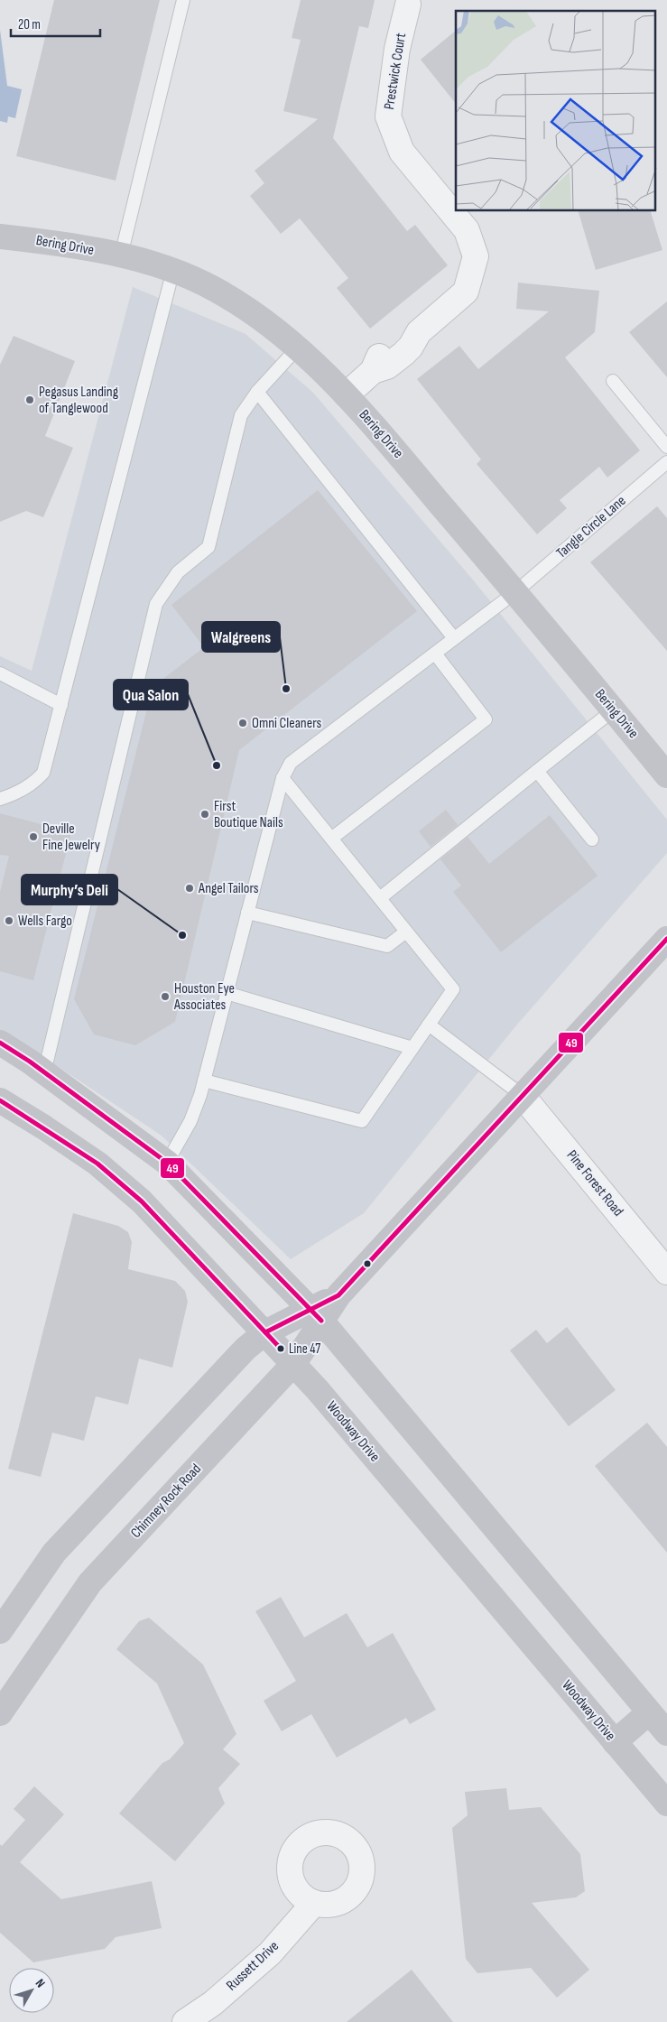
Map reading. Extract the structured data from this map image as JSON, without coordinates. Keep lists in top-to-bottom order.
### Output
{
  "streets": {
    "main road": ["Bering Drive", "Woodway Drive", "Chimney Rock Road"],
    "street": ["Prestwick Court", "Pine Forest Road", "Russett Drive"],
    "lane": ["Tangle Circle Lane"]
  },
  "crossings": [
    ["Prestwick Court", "Bering Drive"],
    ["Bering Drive", "Tangle Circle Lane"],
    ["Pine Forest Road", "Chimney Rock Road"],
    ["Woodway Drive", "Chimney Rock Road"]
  ],
  "places": [
    "Pegasus Landing of Tanglewood",
    "Walgreens",
    "Omni Cleaners",
    "Qua Salon",
    "First Boutique Nails",
    "Deville Fine Jewelry",
    "Angel Tailors",
    "Wells Fargo",
    "Murphy’s Deli",
    "Houston Eye Associates",
    "Line 47"
  ],
  "lines": ["transit line 49"],
  "scale_bar": "20 m",
  "north": "top right"
}
